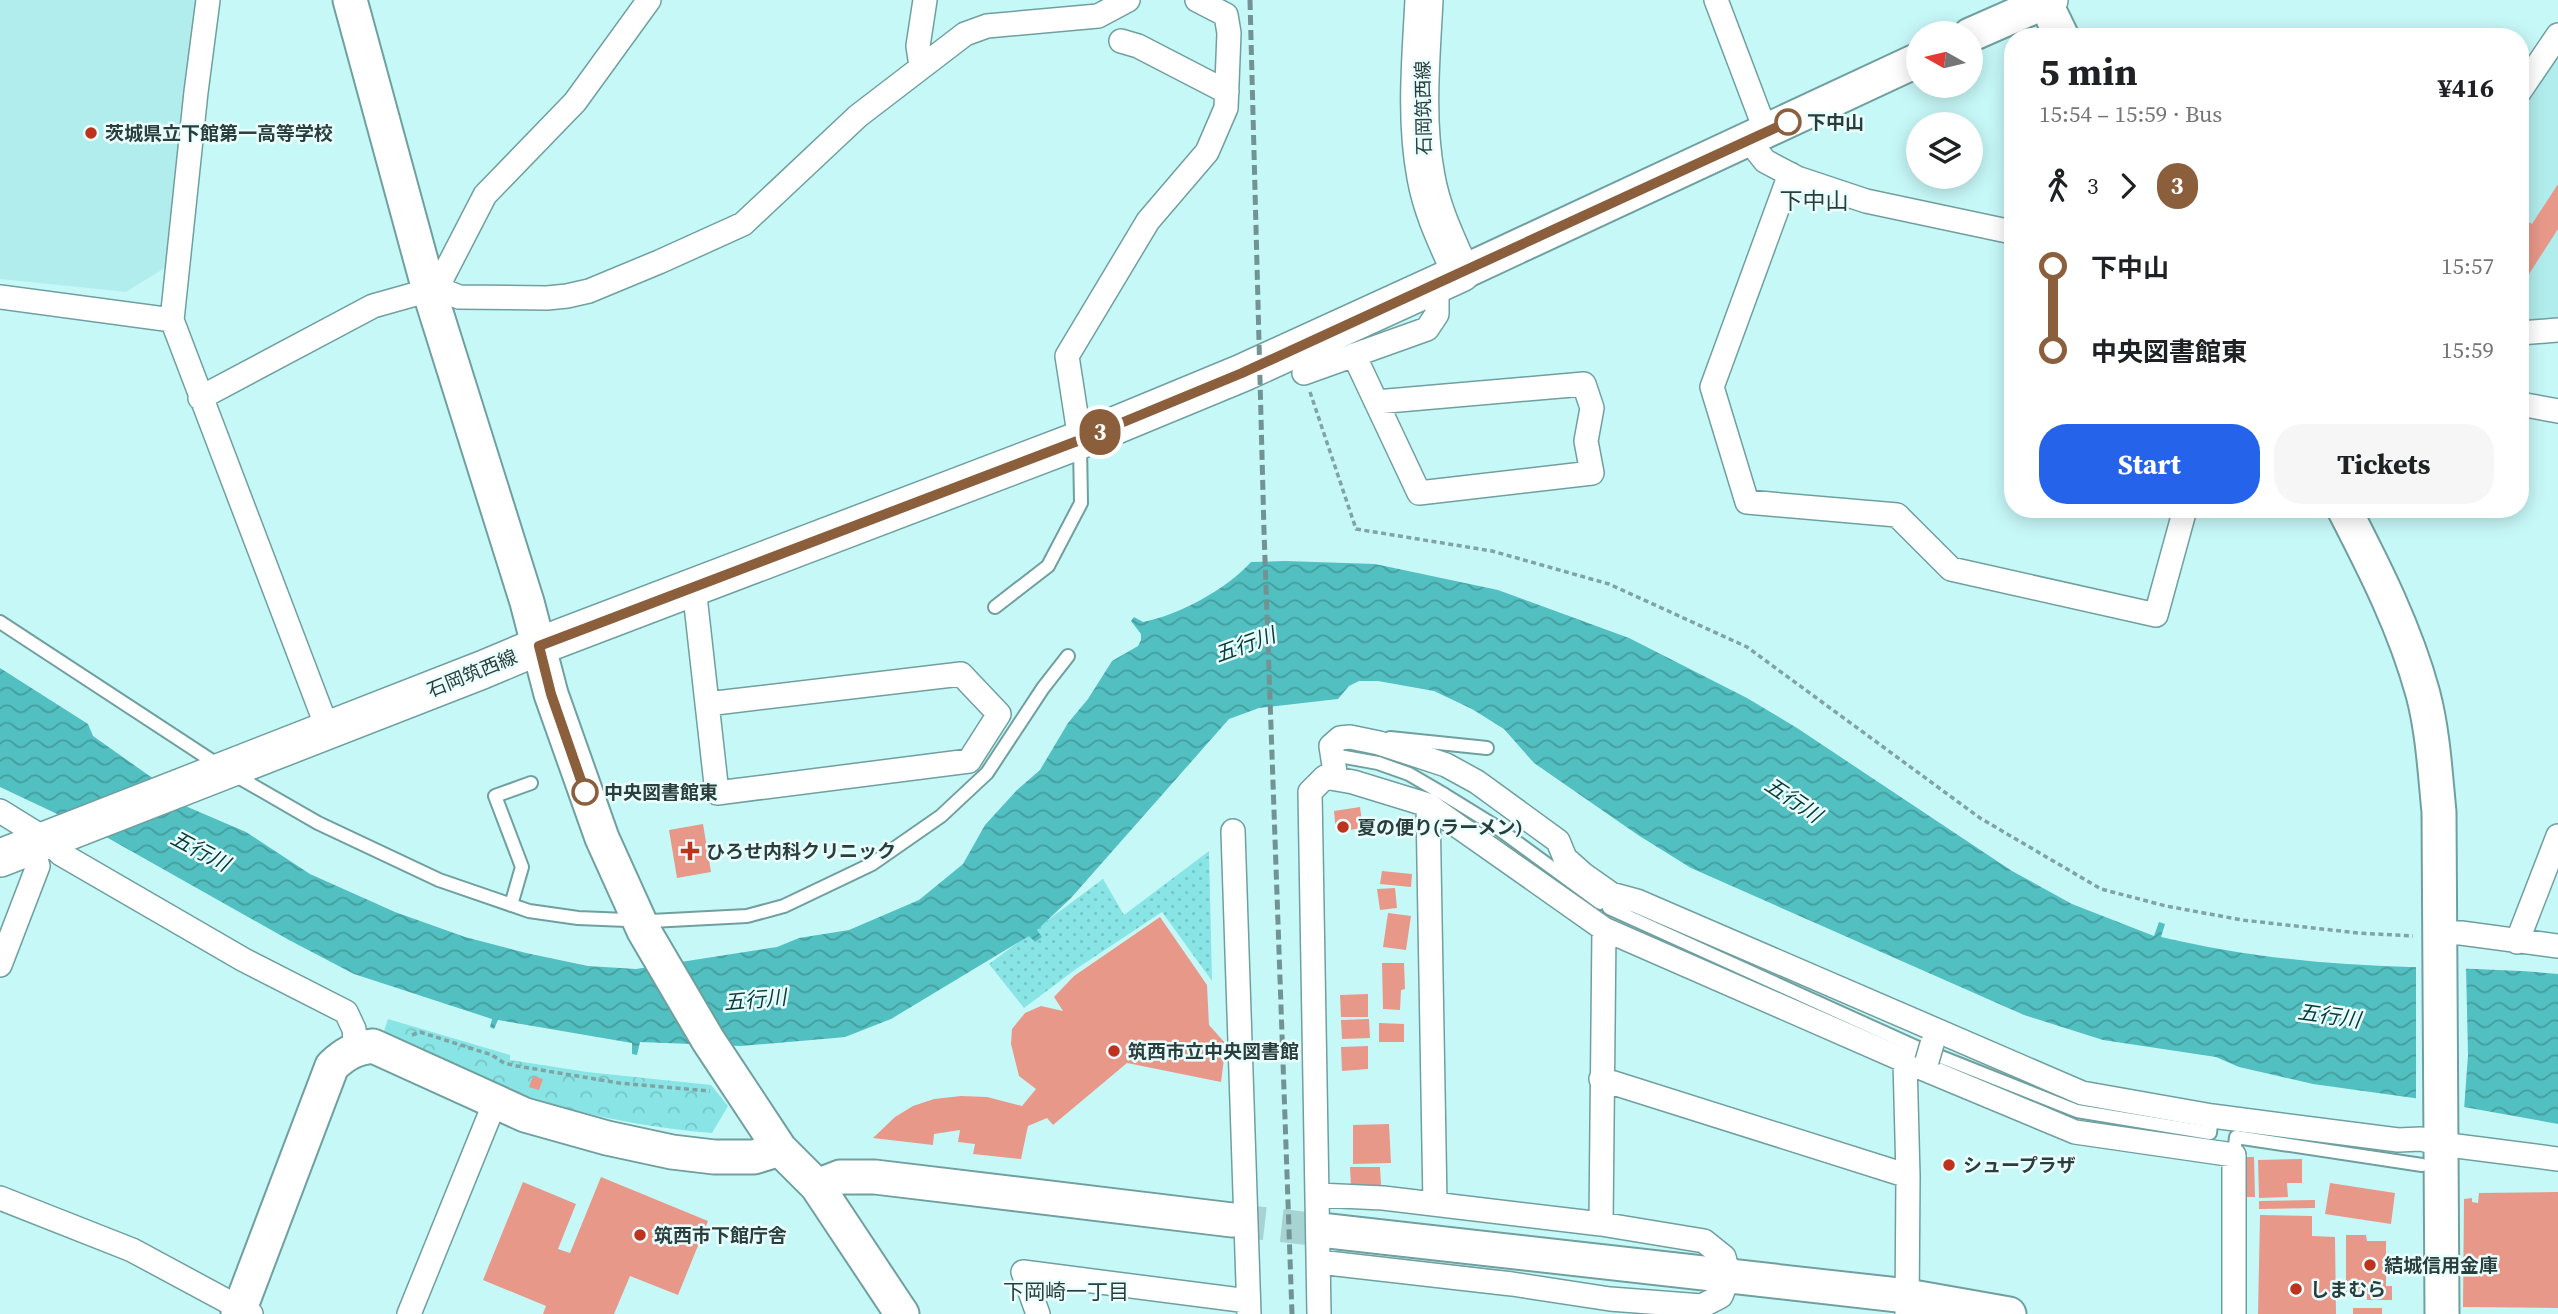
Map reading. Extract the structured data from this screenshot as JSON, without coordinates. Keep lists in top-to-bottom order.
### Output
{
  "streets": {
    "main road": ["石岡筑西線"]
  },
  "districts": ["下中山", "下岡崎一丁目"],
  "water": ["五行川"],
  "places": {
    "other": [
      "下中山",
      "茨城県立下館第一高等学校",
      "中央図書館東",
      "夏の便り(ラーメン)",
      "筑西市立中央図書館",
      "シュープラザ",
      "筑西市下館庁舎",
      "結城信用金庫",
      "しまむら"
    ],
    "health": ["ひろせ内科クリニック"]
  },
  "lines": ["bus line 3"],
  "north": "left",
  "page": {
    "on_map": "3",
    "heading": ["5 min", "15:54 – 15:59 · Bus", "¥416"],
    "legs": ["3", "3"],
    "list": [
      {
        "name": "下中山",
        "value": "15:57"
      },
      {
        "name": "中央図書館東",
        "value": "15:59"
      }
    ],
    "buttons": ["Start", "Tickets"]
  }
}
